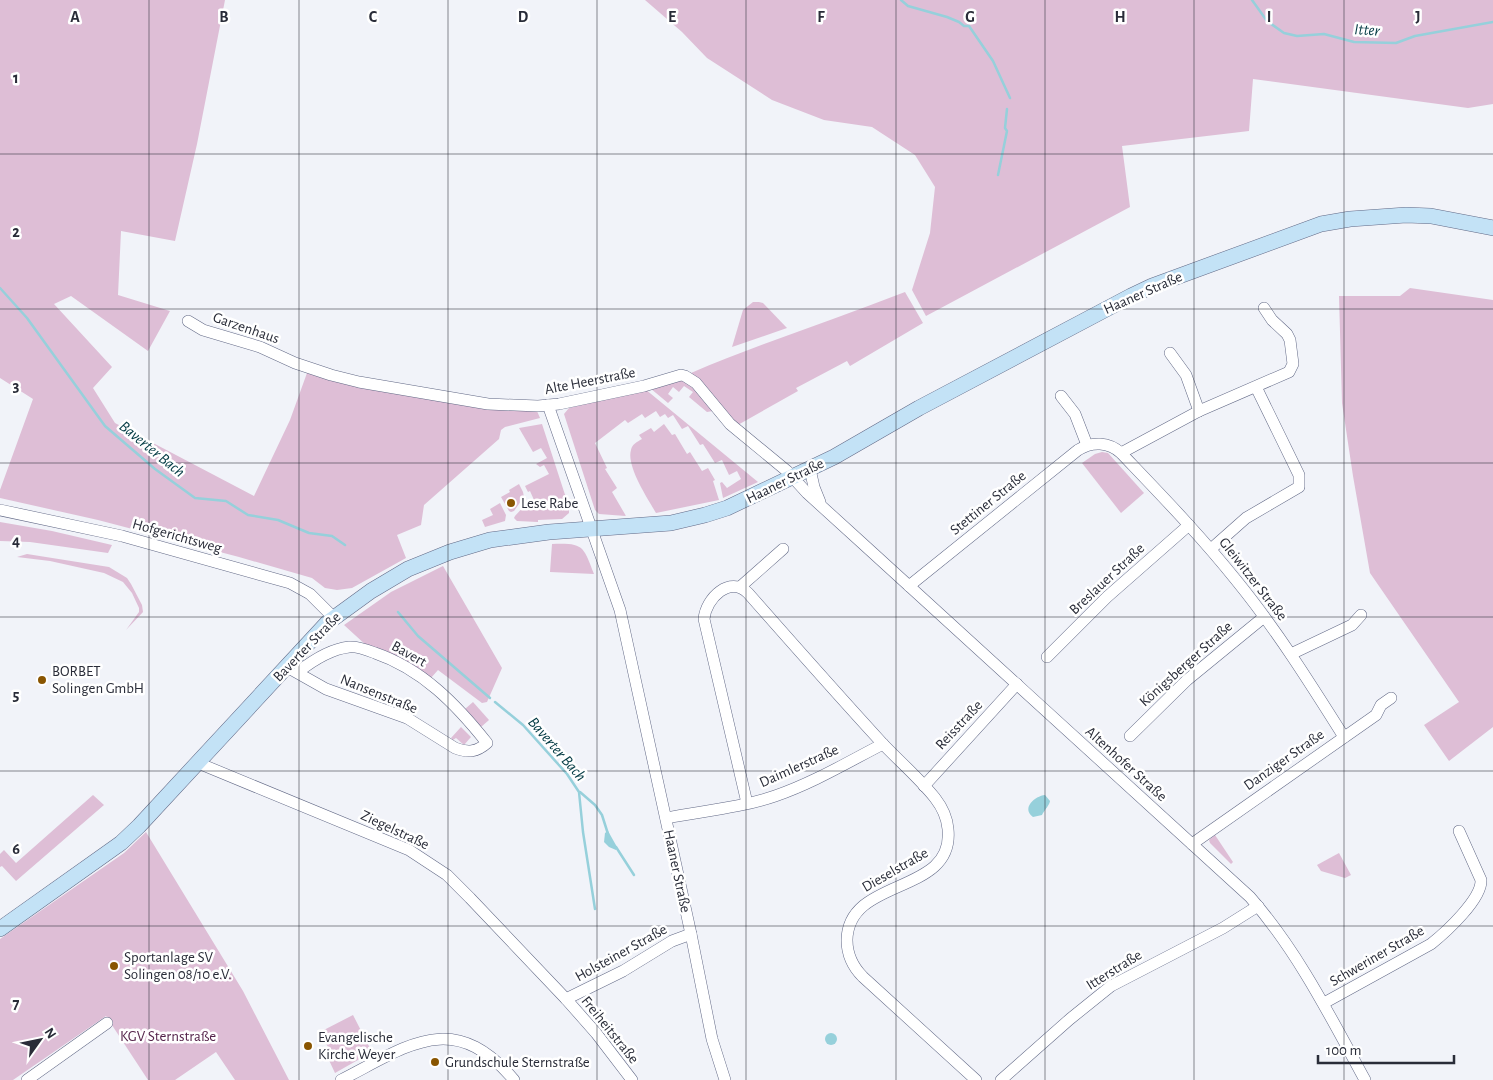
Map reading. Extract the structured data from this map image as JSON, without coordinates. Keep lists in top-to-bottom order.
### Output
{
  "streets": {
    "main road": ["Haaner Straße", "Baverter Straße"],
    "street": [
      "Garzenhaus",
      "Alte Heerstraße",
      "Stettiner Straße",
      "Hofgerichtsweg",
      "Breslauer Straße",
      "Gleiwitzer Straße",
      "Bavert",
      "Königsberger Straße",
      "Nansenstraße",
      "Reisstraße",
      "Danziger Straße",
      "Altenhofer Straße",
      "Daimlerstraße",
      "Ziegelstraße",
      "Dieselstraße",
      "Holsteiner Straße",
      "Schweriner Straße",
      "Itterstraße",
      "Freiheitstraße"
    ]
  },
  "crossings": [
    ["Haaner Straße", "Alte Heerstraße"],
    ["Haaner Straße", "Baverter Straße"],
    ["Haaner Straße", "Altenhofer Straße"],
    ["Haaner Straße", "Daimlerstraße"],
    ["Haaner Straße", "Holsteiner Straße"],
    ["Garzenhaus", "Alte Heerstraße"],
    ["Alte Heerstraße", "Altenhofer Straße"],
    ["Stettiner Straße", "Altenhofer Straße"],
    ["Hofgerichtsweg", "Baverter Straße"],
    ["Breslauer Straße", "Gleiwitzer Straße"],
    ["Gleiwitzer Straße", "Königsberger Straße"],
    ["Gleiwitzer Straße", "Danziger Straße"],
    ["Baverter Straße", "Bavert"],
    ["Baverter Straße", "Nansenstraße"],
    ["Baverter Straße", "Ziegelstraße"],
    ["Bavert", "Nansenstraße"],
    ["Reisstraße", "Altenhofer Straße"],
    ["Reisstraße", "Dieselstraße"],
    ["Danziger Straße", "Altenhofer Straße"],
    ["Altenhofer Straße", "Schweriner Straße"],
    ["Altenhofer Straße", "Itterstraße"],
    ["Daimlerstraße", "Dieselstraße"],
    ["Ziegelstraße", "Holsteiner Straße"],
    ["Ziegelstraße", "Freiheitstraße"],
    ["Holsteiner Straße", "Freiheitstraße"]
  ],
  "water": ["Itter", "Baverter Bach"],
  "parks": ["KGV Sternstraße"],
  "places": [
    "Lese Rabe",
    "BORBET Solingen GmbH",
    "Sportanlage SV Solingen 08/10 e.V.",
    "Evangelische Kirche Weyer",
    "Grundschule Sternstraße"
  ],
  "scale_bar": "100 m",
  "north": "top right",
  "grid": {
    "columns": [
      "A",
      "B",
      "C",
      "D",
      "E",
      "F",
      "G",
      "H",
      "I",
      "J"
    ],
    "rows": [
      "1",
      "2",
      "3",
      "4",
      "5",
      "6",
      "7"
    ]
  }
}
